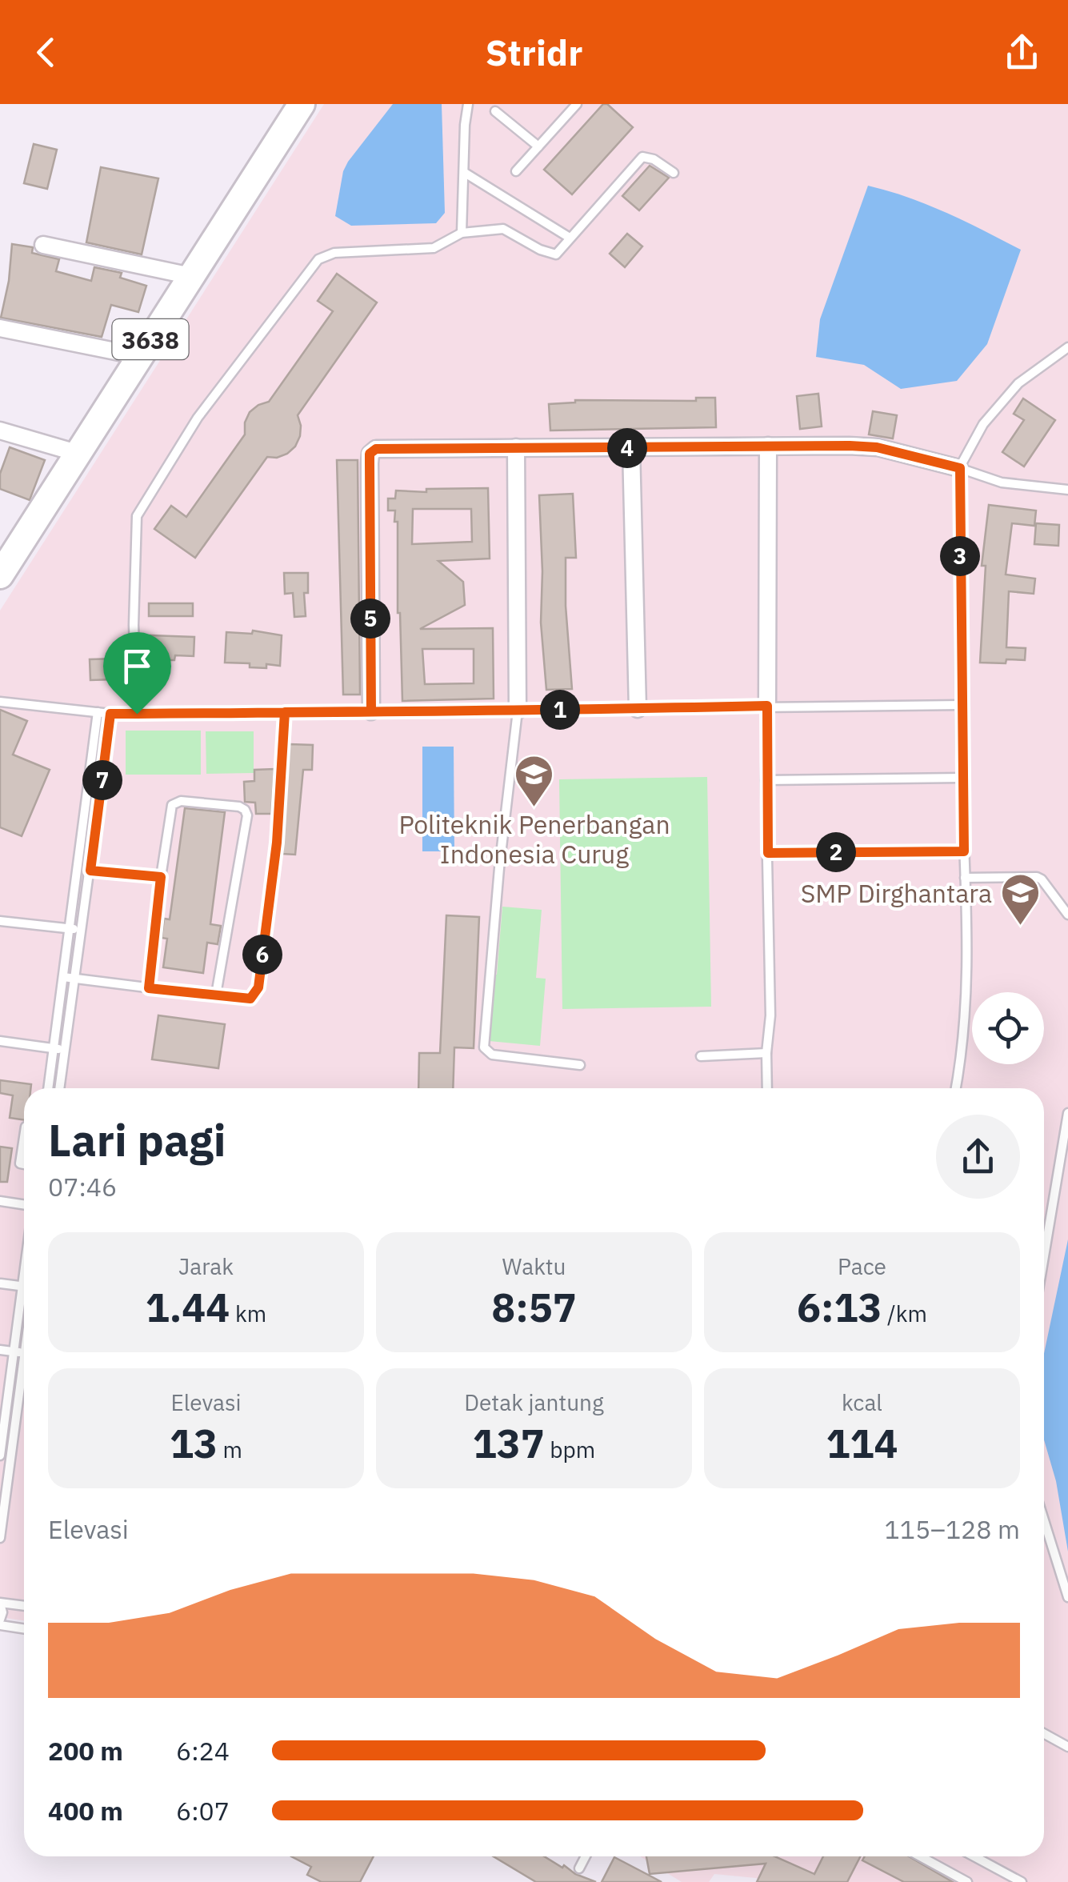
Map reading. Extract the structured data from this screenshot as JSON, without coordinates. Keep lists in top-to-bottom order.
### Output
{
  "streets": {
    "main road": ["3638"]
  },
  "places": {
    "school or university": ["Politeknik Penerbangan Indonesia Curug", "SMP Dirghantara"]
  },
  "page": {
    "header": "Stridr",
    "pins": [
      "4",
      "3",
      "5",
      "1",
      "7",
      "2",
      "6"
    ],
    "heading": ["Lari pagi", "07:46"],
    "stats": [
      ["Jarak", "1.44 km"],
      ["Waktu", "8:57"],
      ["Pace", "6:13 /km"],
      ["Elevasi", "13 m"],
      ["Detak jantung", "137 bpm"],
      ["kcal", "114"]
    ],
    "chart": ["Elevasi", "115–128 m"],
    "list": [
      {
        "name": "200 m",
        "note": "6:24"
      },
      {
        "name": "400 m",
        "note": "6:07"
      }
    ]
  }
}
